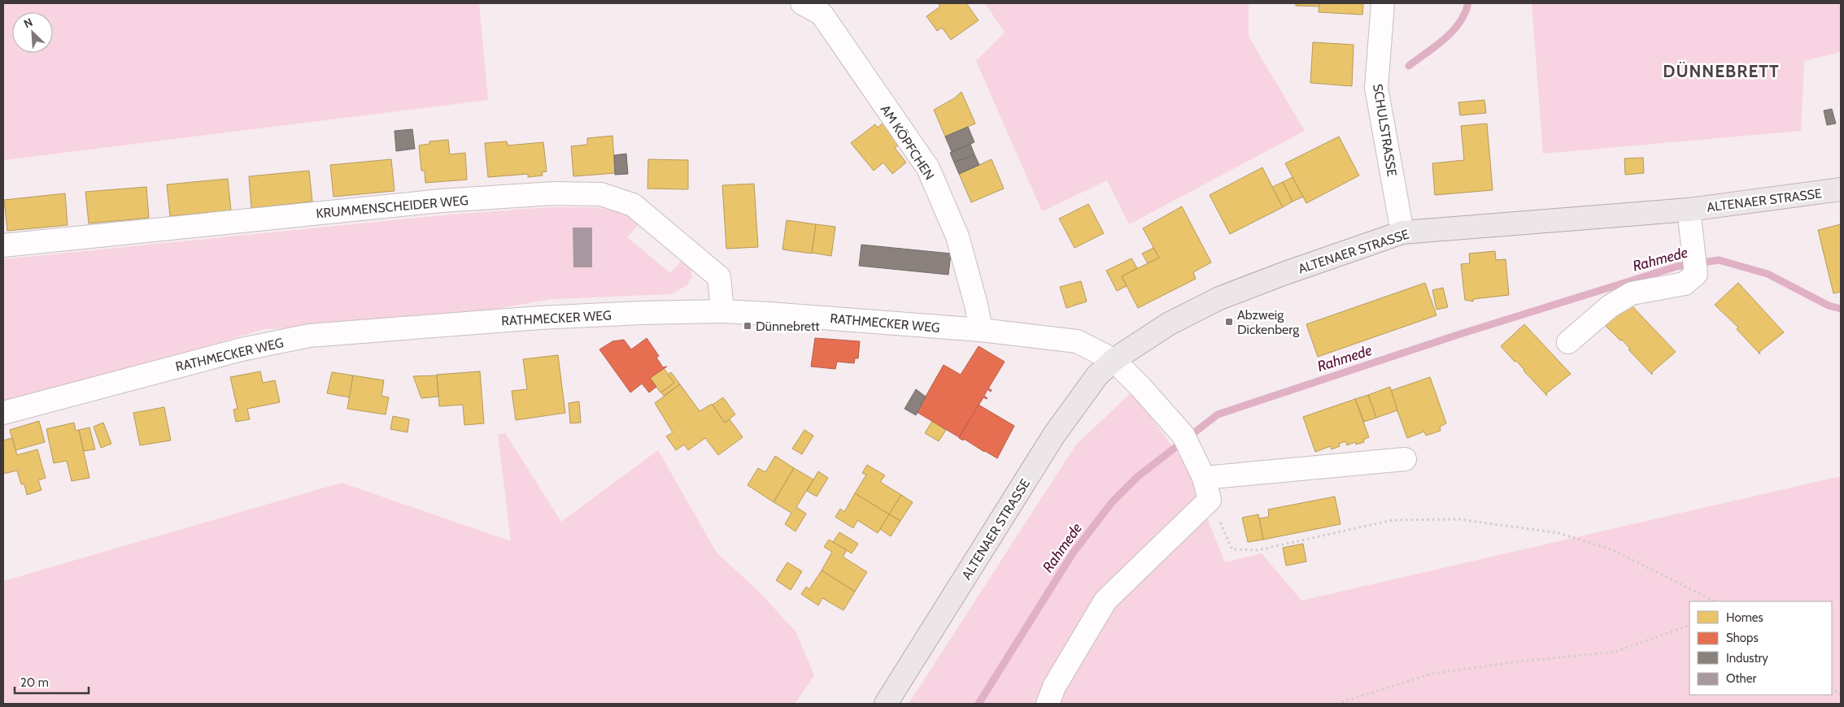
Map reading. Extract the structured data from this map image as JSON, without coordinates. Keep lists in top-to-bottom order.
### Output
{
  "streets": {
    "main road": ["ALTENAER STRASSE"],
    "street": [
      "SCHULSTRASSE",
      "AM KÖPFCHEN",
      "KRUMMENSCHEIDER WEG",
      "RATHMECKER WEG"
    ]
  },
  "crossings": [
    ["SCHULSTRASSE", "ALTENAER STRASSE"],
    ["AM KÖPFCHEN", "RATHMECKER WEG"],
    ["ALTENAER STRASSE", "RATHMECKER WEG"],
    ["KRUMMENSCHEIDER WEG", "RATHMECKER WEG"]
  ],
  "districts": ["DÜNNEBRETT"],
  "water": ["Rahmede"],
  "places": {
    "transit": ["Abzweig Dickenberg", "Dünnebrett"]
  },
  "legend": [
    "Homes",
    "Shops",
    "Industry",
    "Other"
  ],
  "scale_bar": "20 m",
  "north": "top left"
}
